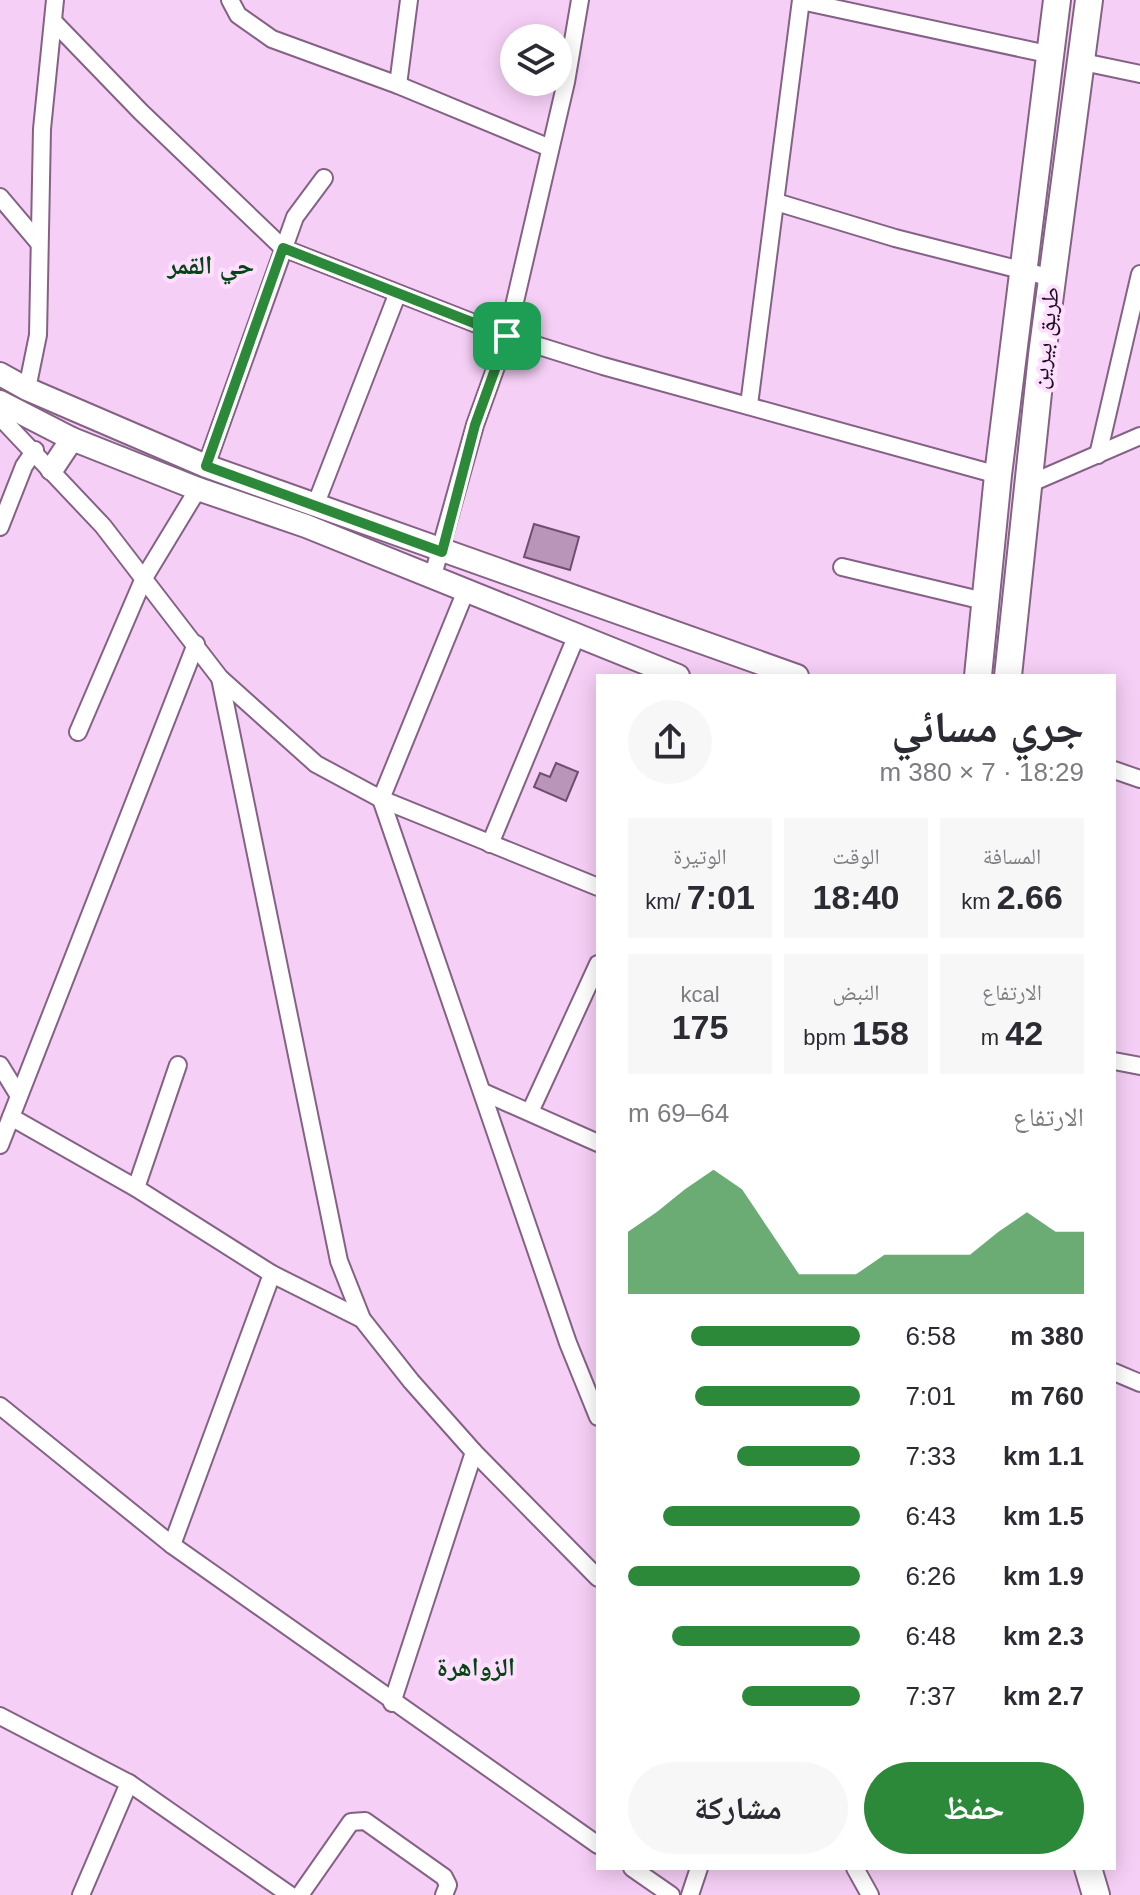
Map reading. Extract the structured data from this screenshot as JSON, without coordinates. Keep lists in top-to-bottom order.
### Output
{
  "streets": {
    "main road": ["طريق بيرين"]
  },
  "districts": ["حي القمر", "الزواهرة"],
  "page": {
    "heading": ["جري مسائي", "18:29 · 7 × 380 m"],
    "stats": [
      ["المسافة", "2.66 km"],
      ["الوقت", "18:40"],
      ["الوتيرة", "7:01 /km"],
      ["الارتفاع", "42 m"],
      ["النبض", "158 bpm"],
      ["kcal", "175"]
    ],
    "chart": ["الارتفاع", "64–69 m"],
    "list": [
      {
        "name": "380 m",
        "note": "6:58"
      },
      {
        "name": "760 m",
        "note": "7:01"
      },
      {
        "name": "1.1 km",
        "note": "7:33"
      },
      {
        "name": "1.5 km",
        "note": "6:43"
      },
      {
        "name": "1.9 km",
        "note": "6:26"
      },
      {
        "name": "2.3 km",
        "note": "6:48"
      },
      {
        "name": "2.7 km",
        "note": "7:37"
      }
    ],
    "buttons": ["حفظ", "مشاركة"]
  }
}
